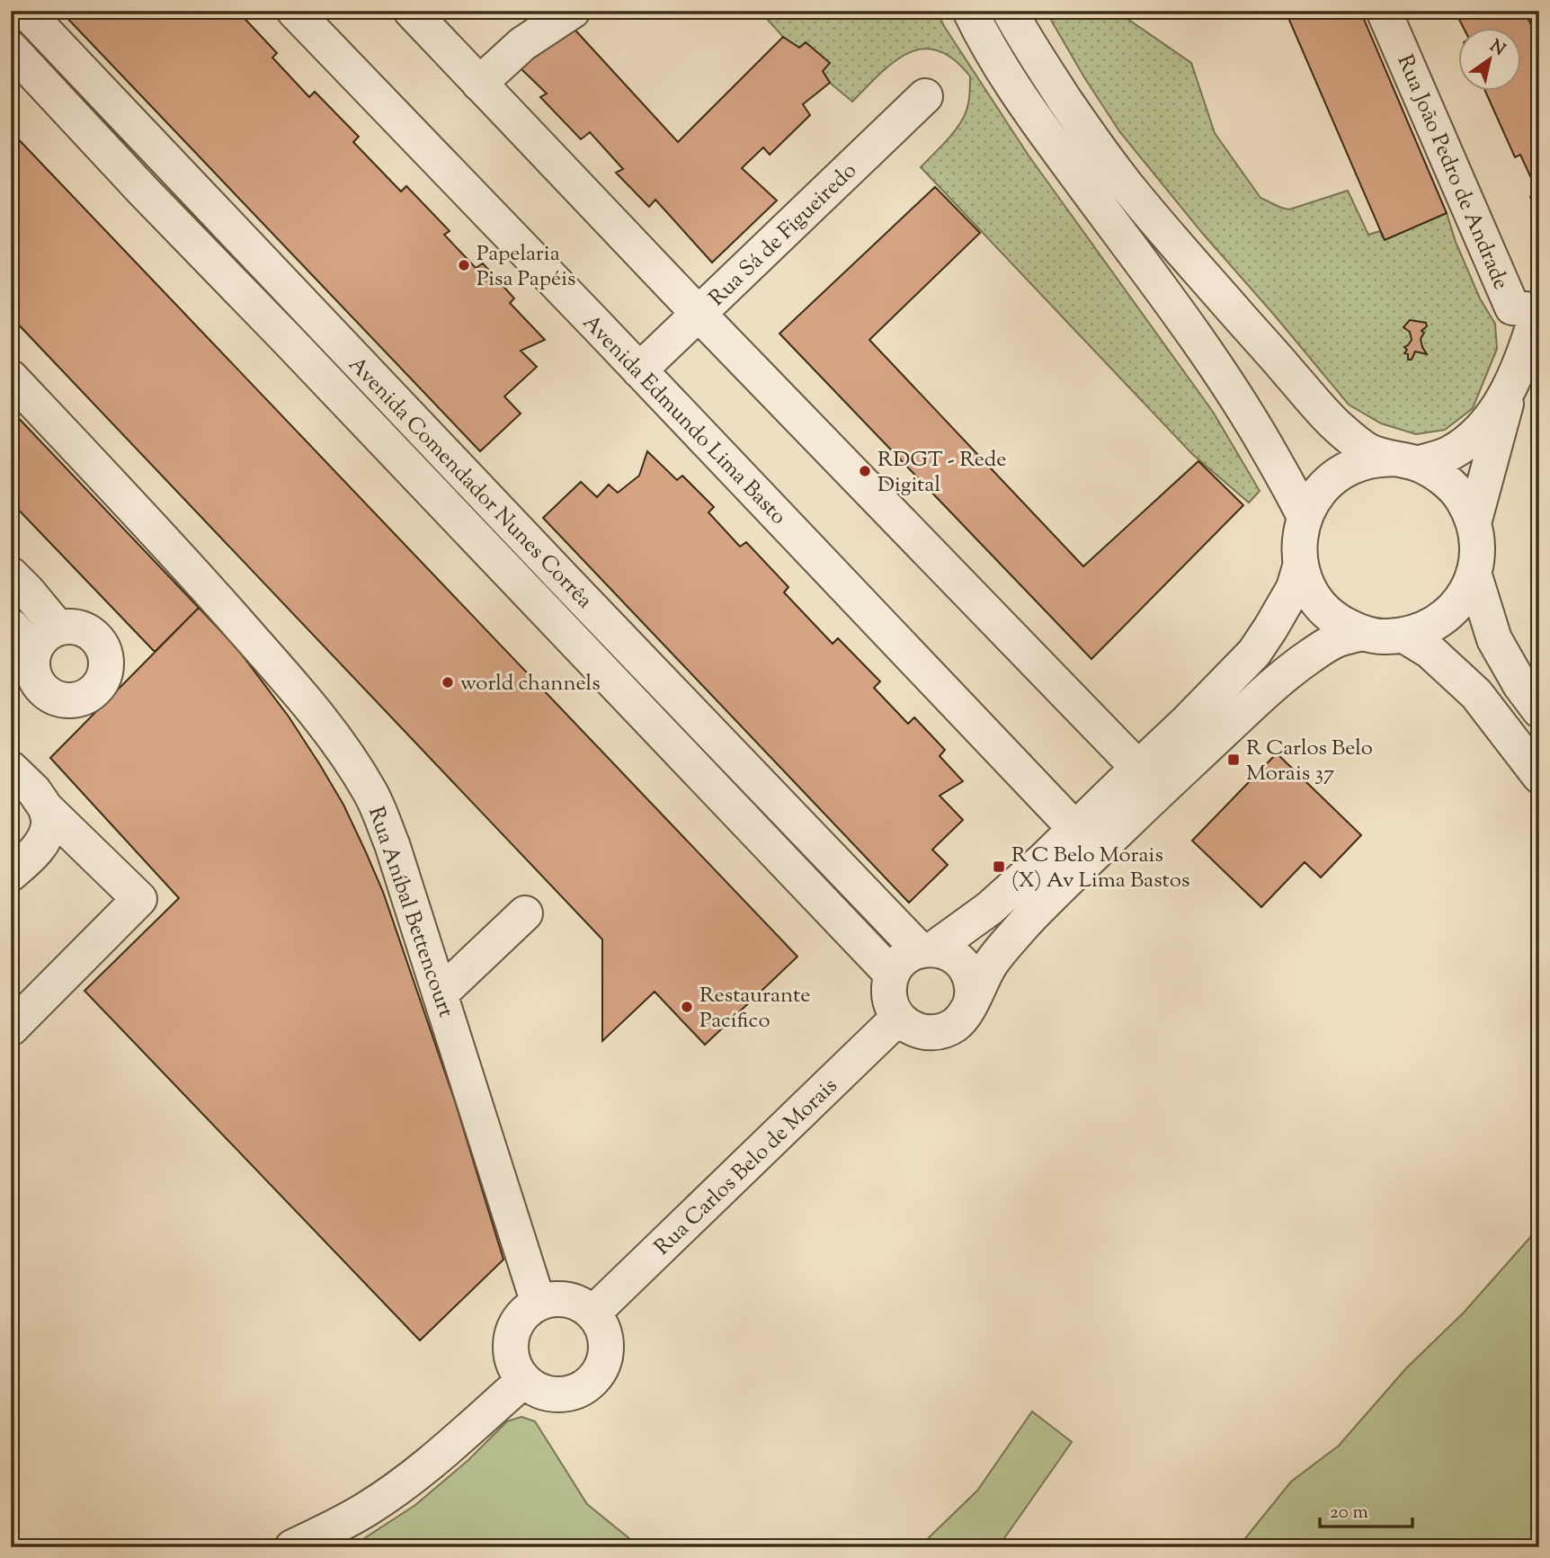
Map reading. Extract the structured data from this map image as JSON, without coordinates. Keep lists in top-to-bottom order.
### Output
{
  "streets": {
    "street": [
      "Rua João Pedro de Andrade",
      "Rua Sá de Figueiredo",
      "Avenida Edmundo Lima Basto",
      "Avenida Comendador Nunes Corrêa",
      "Rua Aníbal Bettencourt",
      "Rua Carlos Belo de Morais"
    ]
  },
  "crossings": [
    ["Rua Sá de Figueiredo", "Avenida Edmundo Lima Basto"],
    ["Avenida Comendador Nunes Corrêa", "Rua Carlos Belo de Morais"],
    ["Rua Aníbal Bettencourt", "Rua Carlos Belo de Morais"]
  ],
  "places": {
    "other": [
      "Papelaria Pisa Papéis",
      "RDGT - Rede Digital",
      "world channels",
      "Restaurante Pacífico"
    ],
    "transit": ["R Carlos Belo Morais 37", "R C Belo Morais (X) Av Lima Bastos"]
  },
  "scale_bar": "20 m",
  "north": "top right"
}
